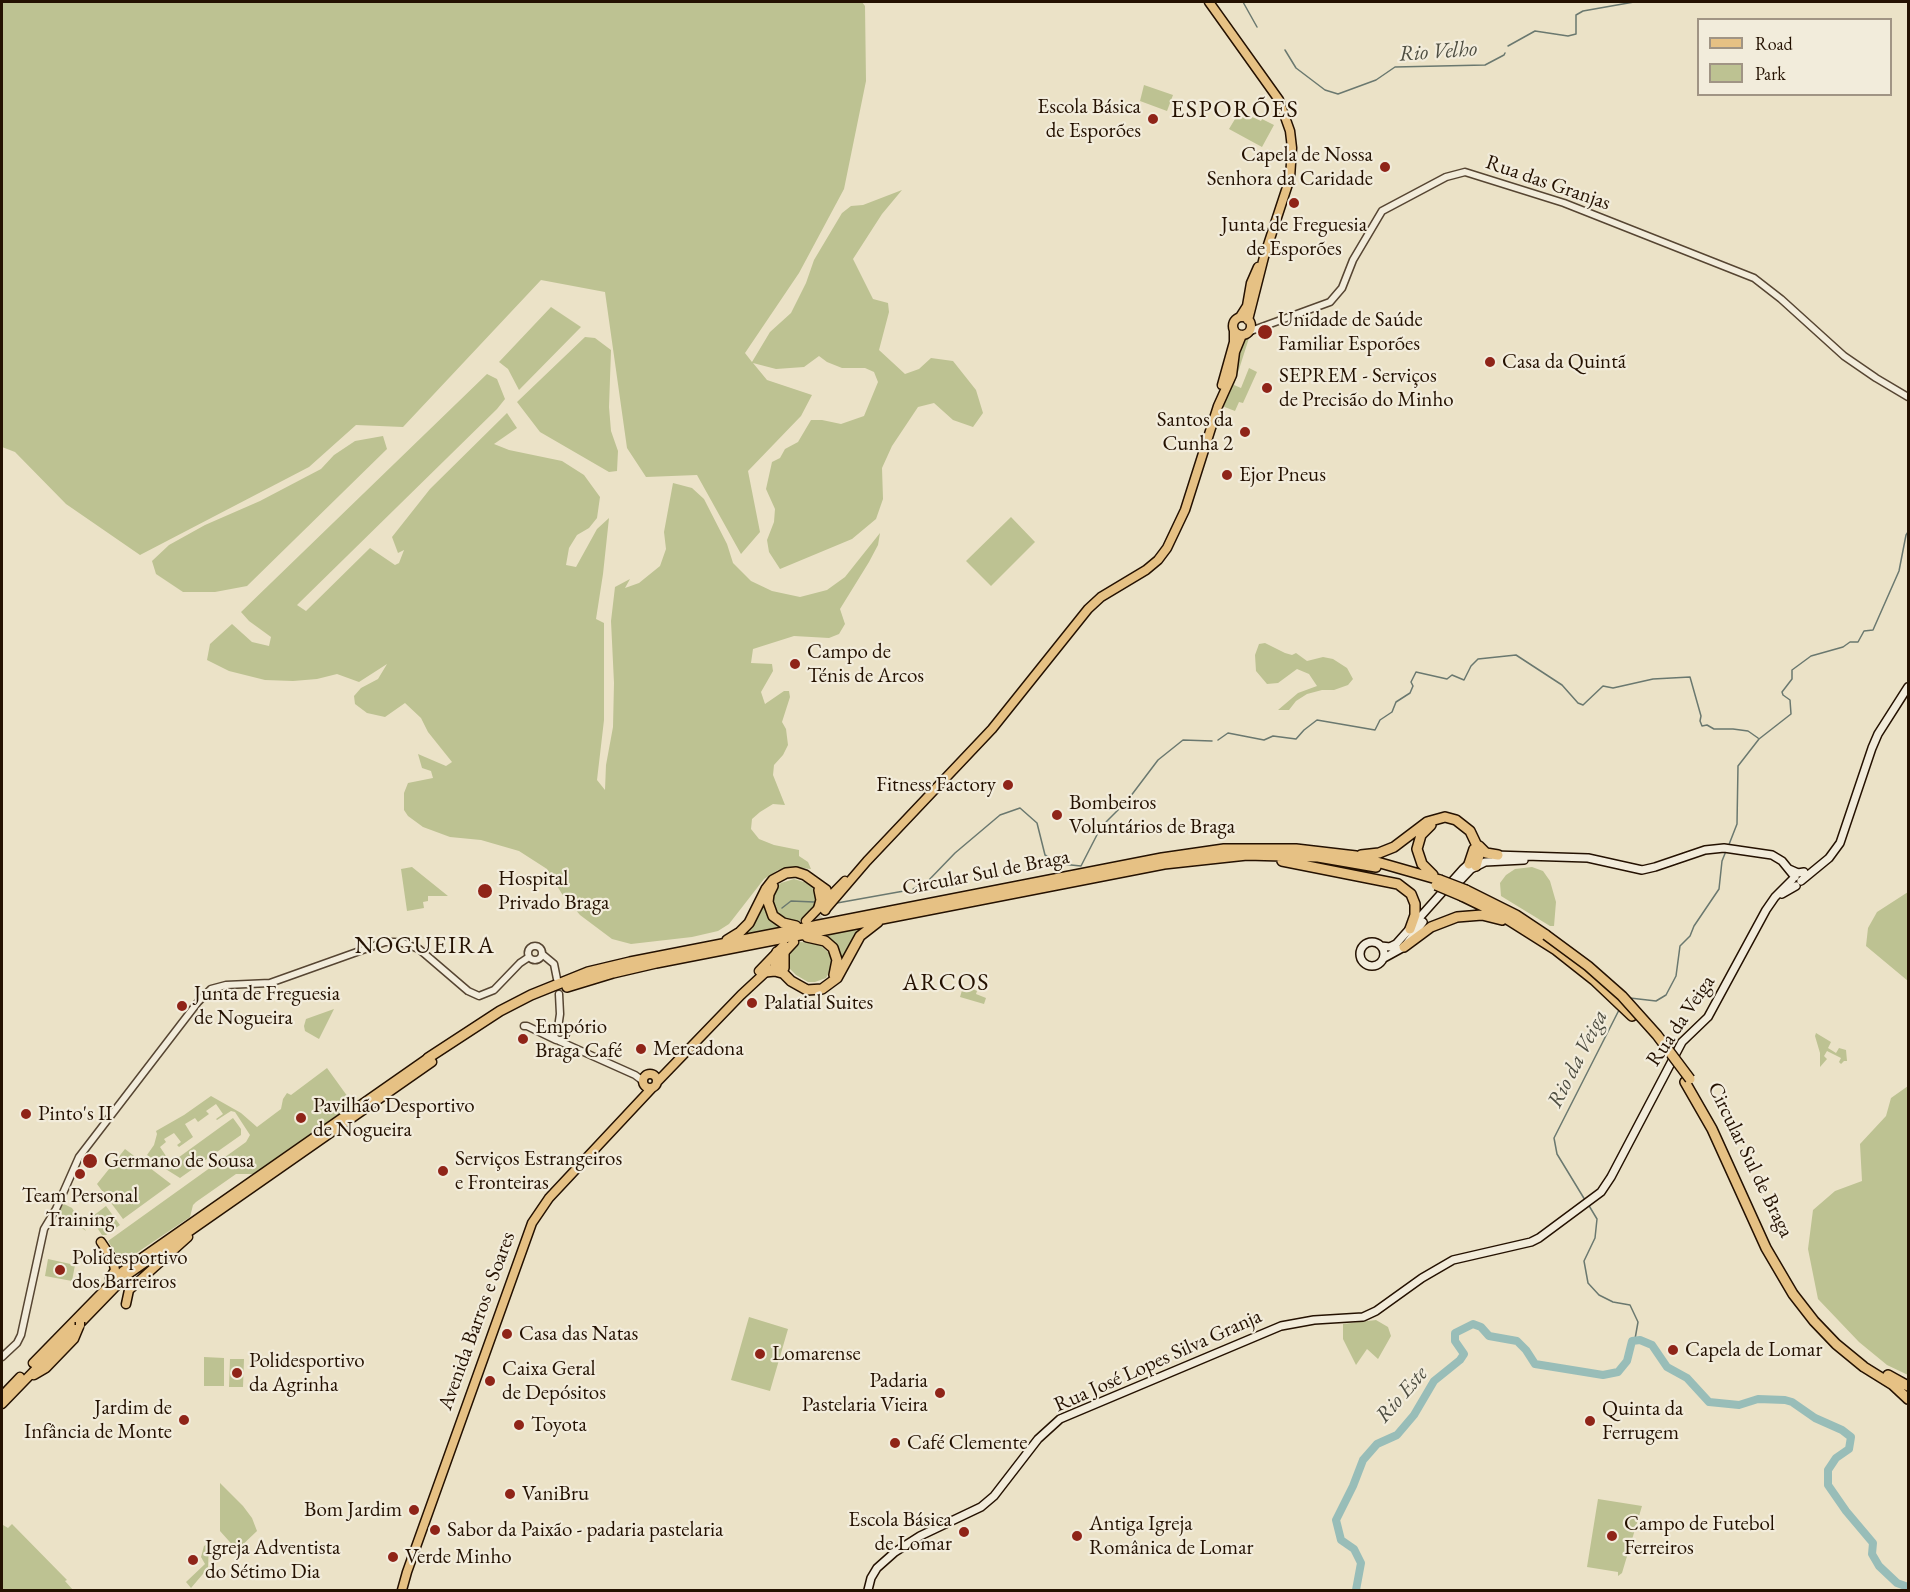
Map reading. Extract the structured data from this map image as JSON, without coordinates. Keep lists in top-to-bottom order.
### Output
{
  "streets": {
    "highway": ["Circular Sul de Braga"],
    "main road": ["Rua da Veiga", "Avenida Barros e Soares", "Rua José Lopes Silva Granja"],
    "street": ["Rua das Granjas"]
  },
  "crossings": [
    ["Rua da Veiga", "Rua José Lopes Silva Granja"]
  ],
  "districts": ["ESPORÕES", "NOGUEIRA", "ARCOS"],
  "water": ["Rio Velho", "Rio da Veiga", "Rio Este"],
  "places": [
    "Escola Básica de Esporões",
    "Capela de Nossa Senhora da Caridade",
    "Junta de Freguesia de Esporões",
    "Unidade de Saúde Familiar Esporões",
    "Casa da Quintã",
    "SEPREM - Serviços de Precisão do Minho",
    "Santos da Cunha 2",
    "Ejor Pneus",
    "Campo de Ténis de Arcos",
    "Fitness Factory",
    "Bombeiros Voluntários de Braga",
    "Hospital Privado Braga",
    "Palatial Suites",
    "Junta de Freguesia de Nogueira",
    "Empório Braga Café",
    "Mercadona",
    "Pinto's II",
    "Pavilhão Desportivo de Nogueira",
    "Germano de Sousa",
    "Serviços Estrangeiros e Fronteiras",
    "Team Personal Training",
    "Polidesportivo dos Barreiros",
    "Casa das Natas",
    "Capela de Lomar",
    "Lomarense",
    "Polidesportivo da Agrinha",
    "Caixa Geral de Depósitos",
    "Padaria Pastelaria Vieira",
    "Jardim de Infância de Monte",
    "Quinta da Ferrugem",
    "Toyota",
    "Café Clemente",
    "VaniBru",
    "Bom Jardim",
    "Sabor da Paixão - padaria pastelaria",
    "Escola Básica de Lomar",
    "Antiga Igreja Românica de Lomar",
    "Campo de Futebol Ferreiros",
    "Verde Minho",
    "Igreja Adventista do Sétimo Dia"
  ],
  "legend": ["Road", "Park"]
}
